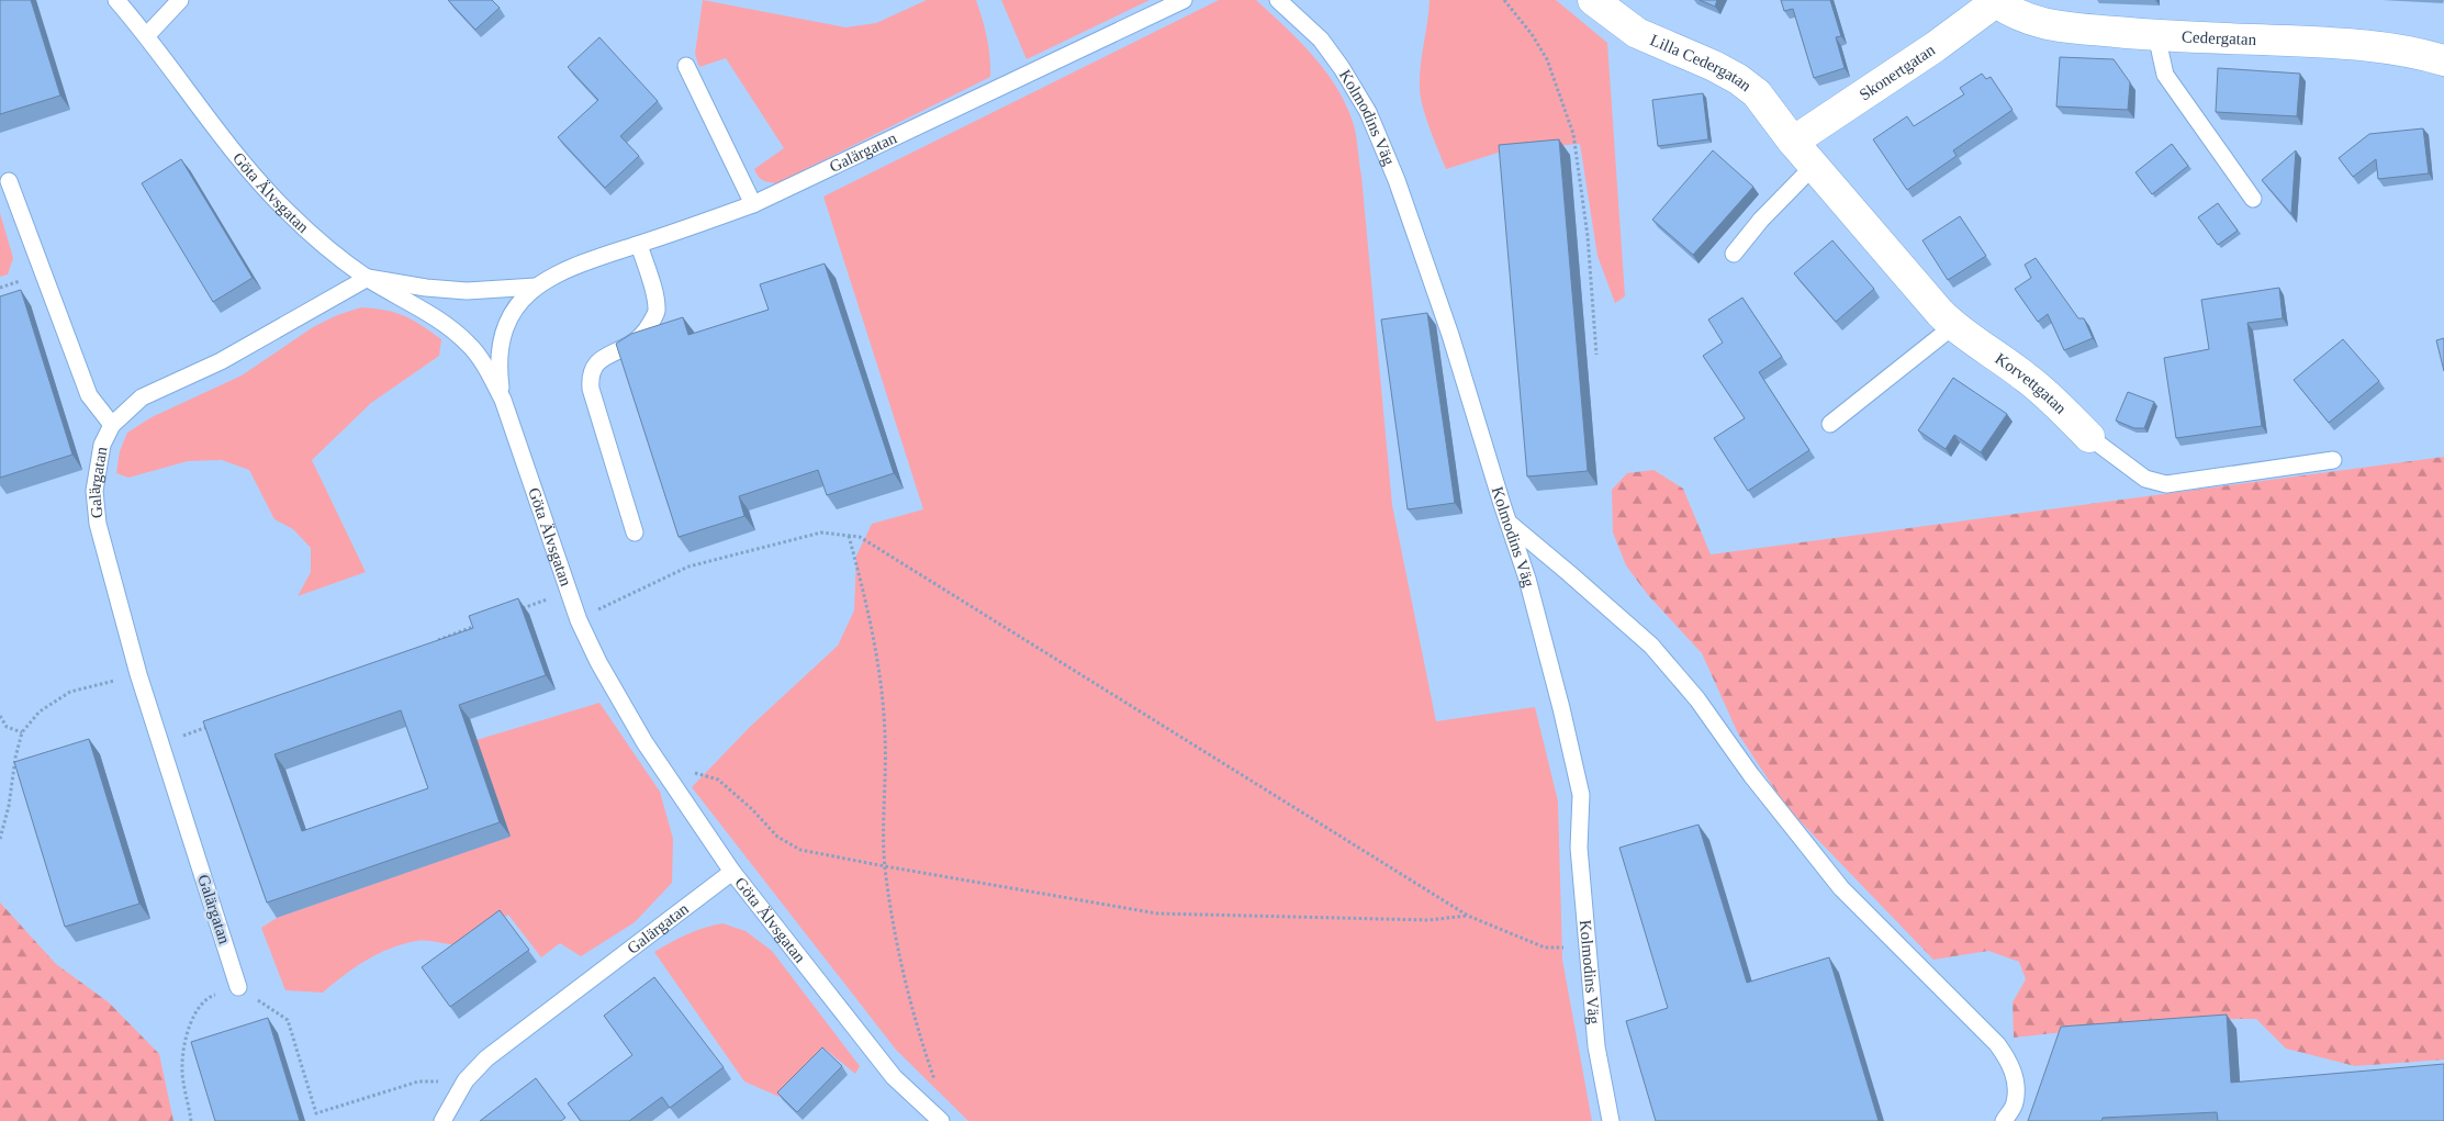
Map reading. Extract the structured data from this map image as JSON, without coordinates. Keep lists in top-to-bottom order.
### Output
{
  "streets": {
    "street": [
      "Cedergatan",
      "Lilla Cedergatan",
      "Skonertgatan",
      "Korvettgatan"
    ],
    "lane": ["Kolmodins Väg", "Galärgatan", "Göta Älvsgatan"]
  },
  "crossings": [
    ["Cedergatan", "Skonertgatan"],
    ["Lilla Cedergatan", "Skonertgatan"],
    ["Lilla Cedergatan", "Korvettgatan"],
    ["Skonertgatan", "Korvettgatan"],
    ["Galärgatan", "Göta Älvsgatan"]
  ]
}
